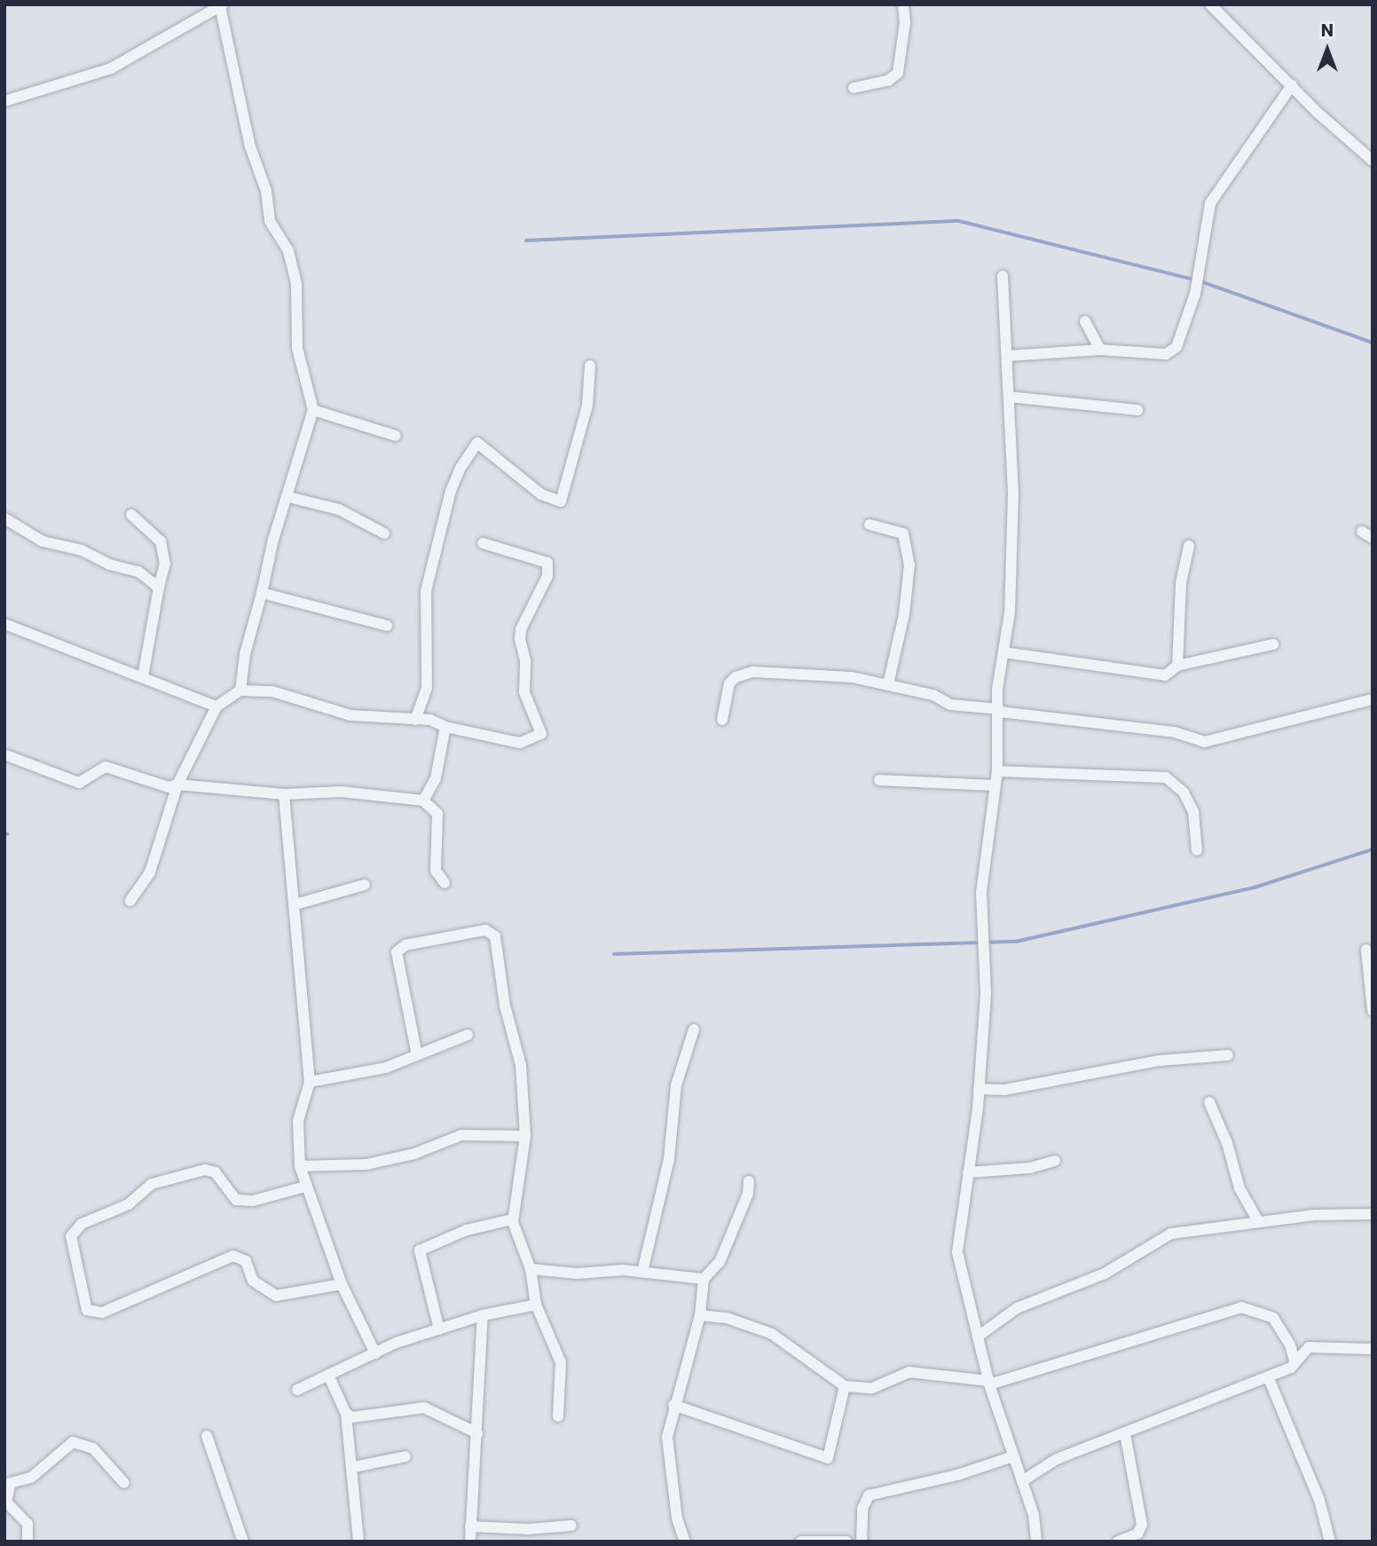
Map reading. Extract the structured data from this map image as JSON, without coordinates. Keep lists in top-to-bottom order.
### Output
{
  "north": "top"
}
